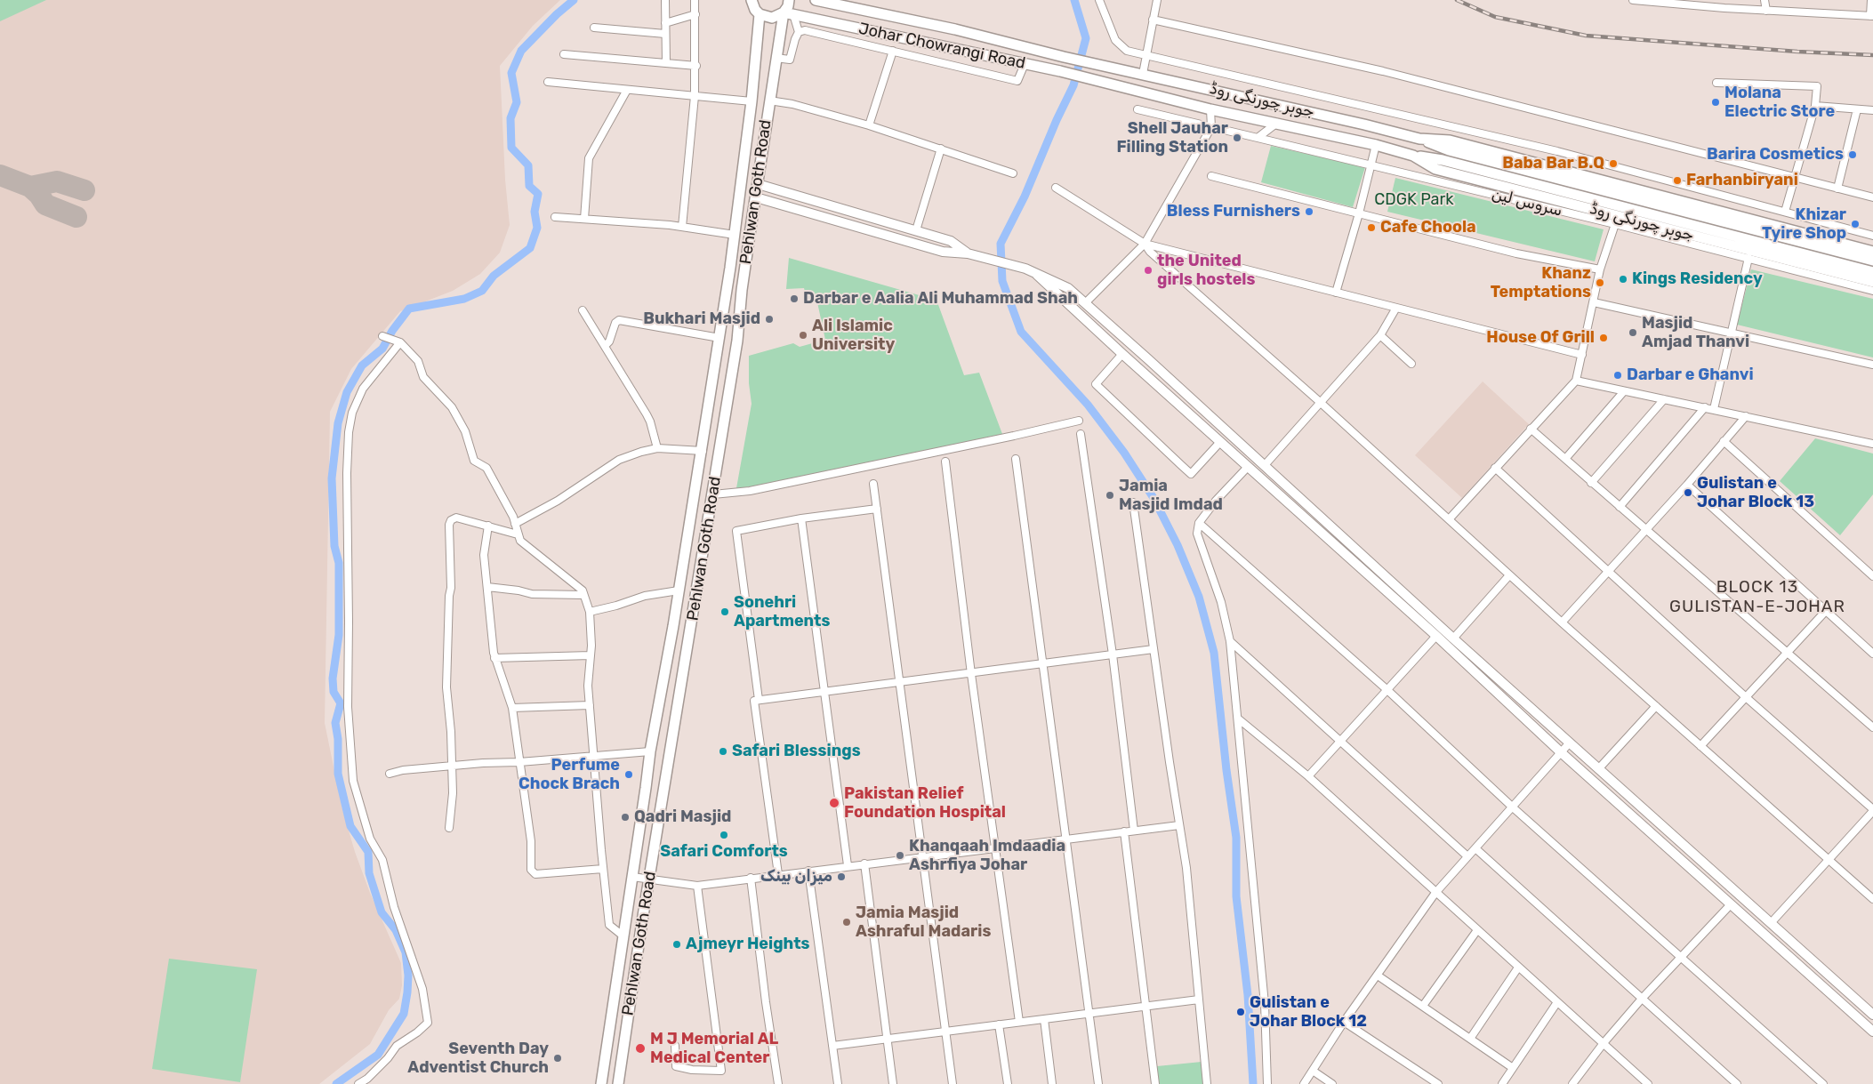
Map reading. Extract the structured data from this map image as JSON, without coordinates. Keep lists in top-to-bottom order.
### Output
{
  "streets": {
    "main road": ["Johar Chowrangi Road", "جوہر چورنگی روڈ", "Pehlwan Goth Road"],
    "street": ["سروس لین"]
  },
  "crossings": [
    ["Johar Chowrangi Road", "جوہر چورنگی روڈ"],
    ["Johar Chowrangi Road", "Pehlwan Goth Road"]
  ],
  "districts": ["BLOCK 13 GULISTAN-E-JOHAR"],
  "parks": ["CDGK Park"],
  "places": [
    "Molana Electric Store",
    "Shell Jauhar Filling Station",
    "Barira Cosmetics",
    "Baba Bar B.Q",
    "Farhanbiryani",
    "Bless Furnishers",
    "Khizar Tyire Shop",
    "Cafe Choola",
    "the United girls hostels",
    "Kings Residency",
    "Khanz Temptations",
    "Darbar e Aalia Ali Muhammad Shah",
    "Bukhari Masjid",
    "Masjid Amjad Thanvi",
    "Ali Islamic University",
    "House Of Grill",
    "Darbar e Ghanvi",
    "Gulistan e Johar Block 13",
    "Jamia Masjid Imdad",
    "Sonehri Apartments",
    "Safari Blessings",
    "Perfume Chock Brach",
    "Pakistan Relief Foundation Hospital",
    "Qadri Masjid",
    "Safari Comforts",
    "Khanqaah Imdaadia Ashrfiya Johar",
    "میزان بینک",
    "Jamia Masjid Ashraful Madaris",
    "Ajmeyr Heights",
    "Gulistan e Johar Block 12",
    "M J Memorial AL Medical Center",
    "Seventh Day Adventist Church"
  ]
}
